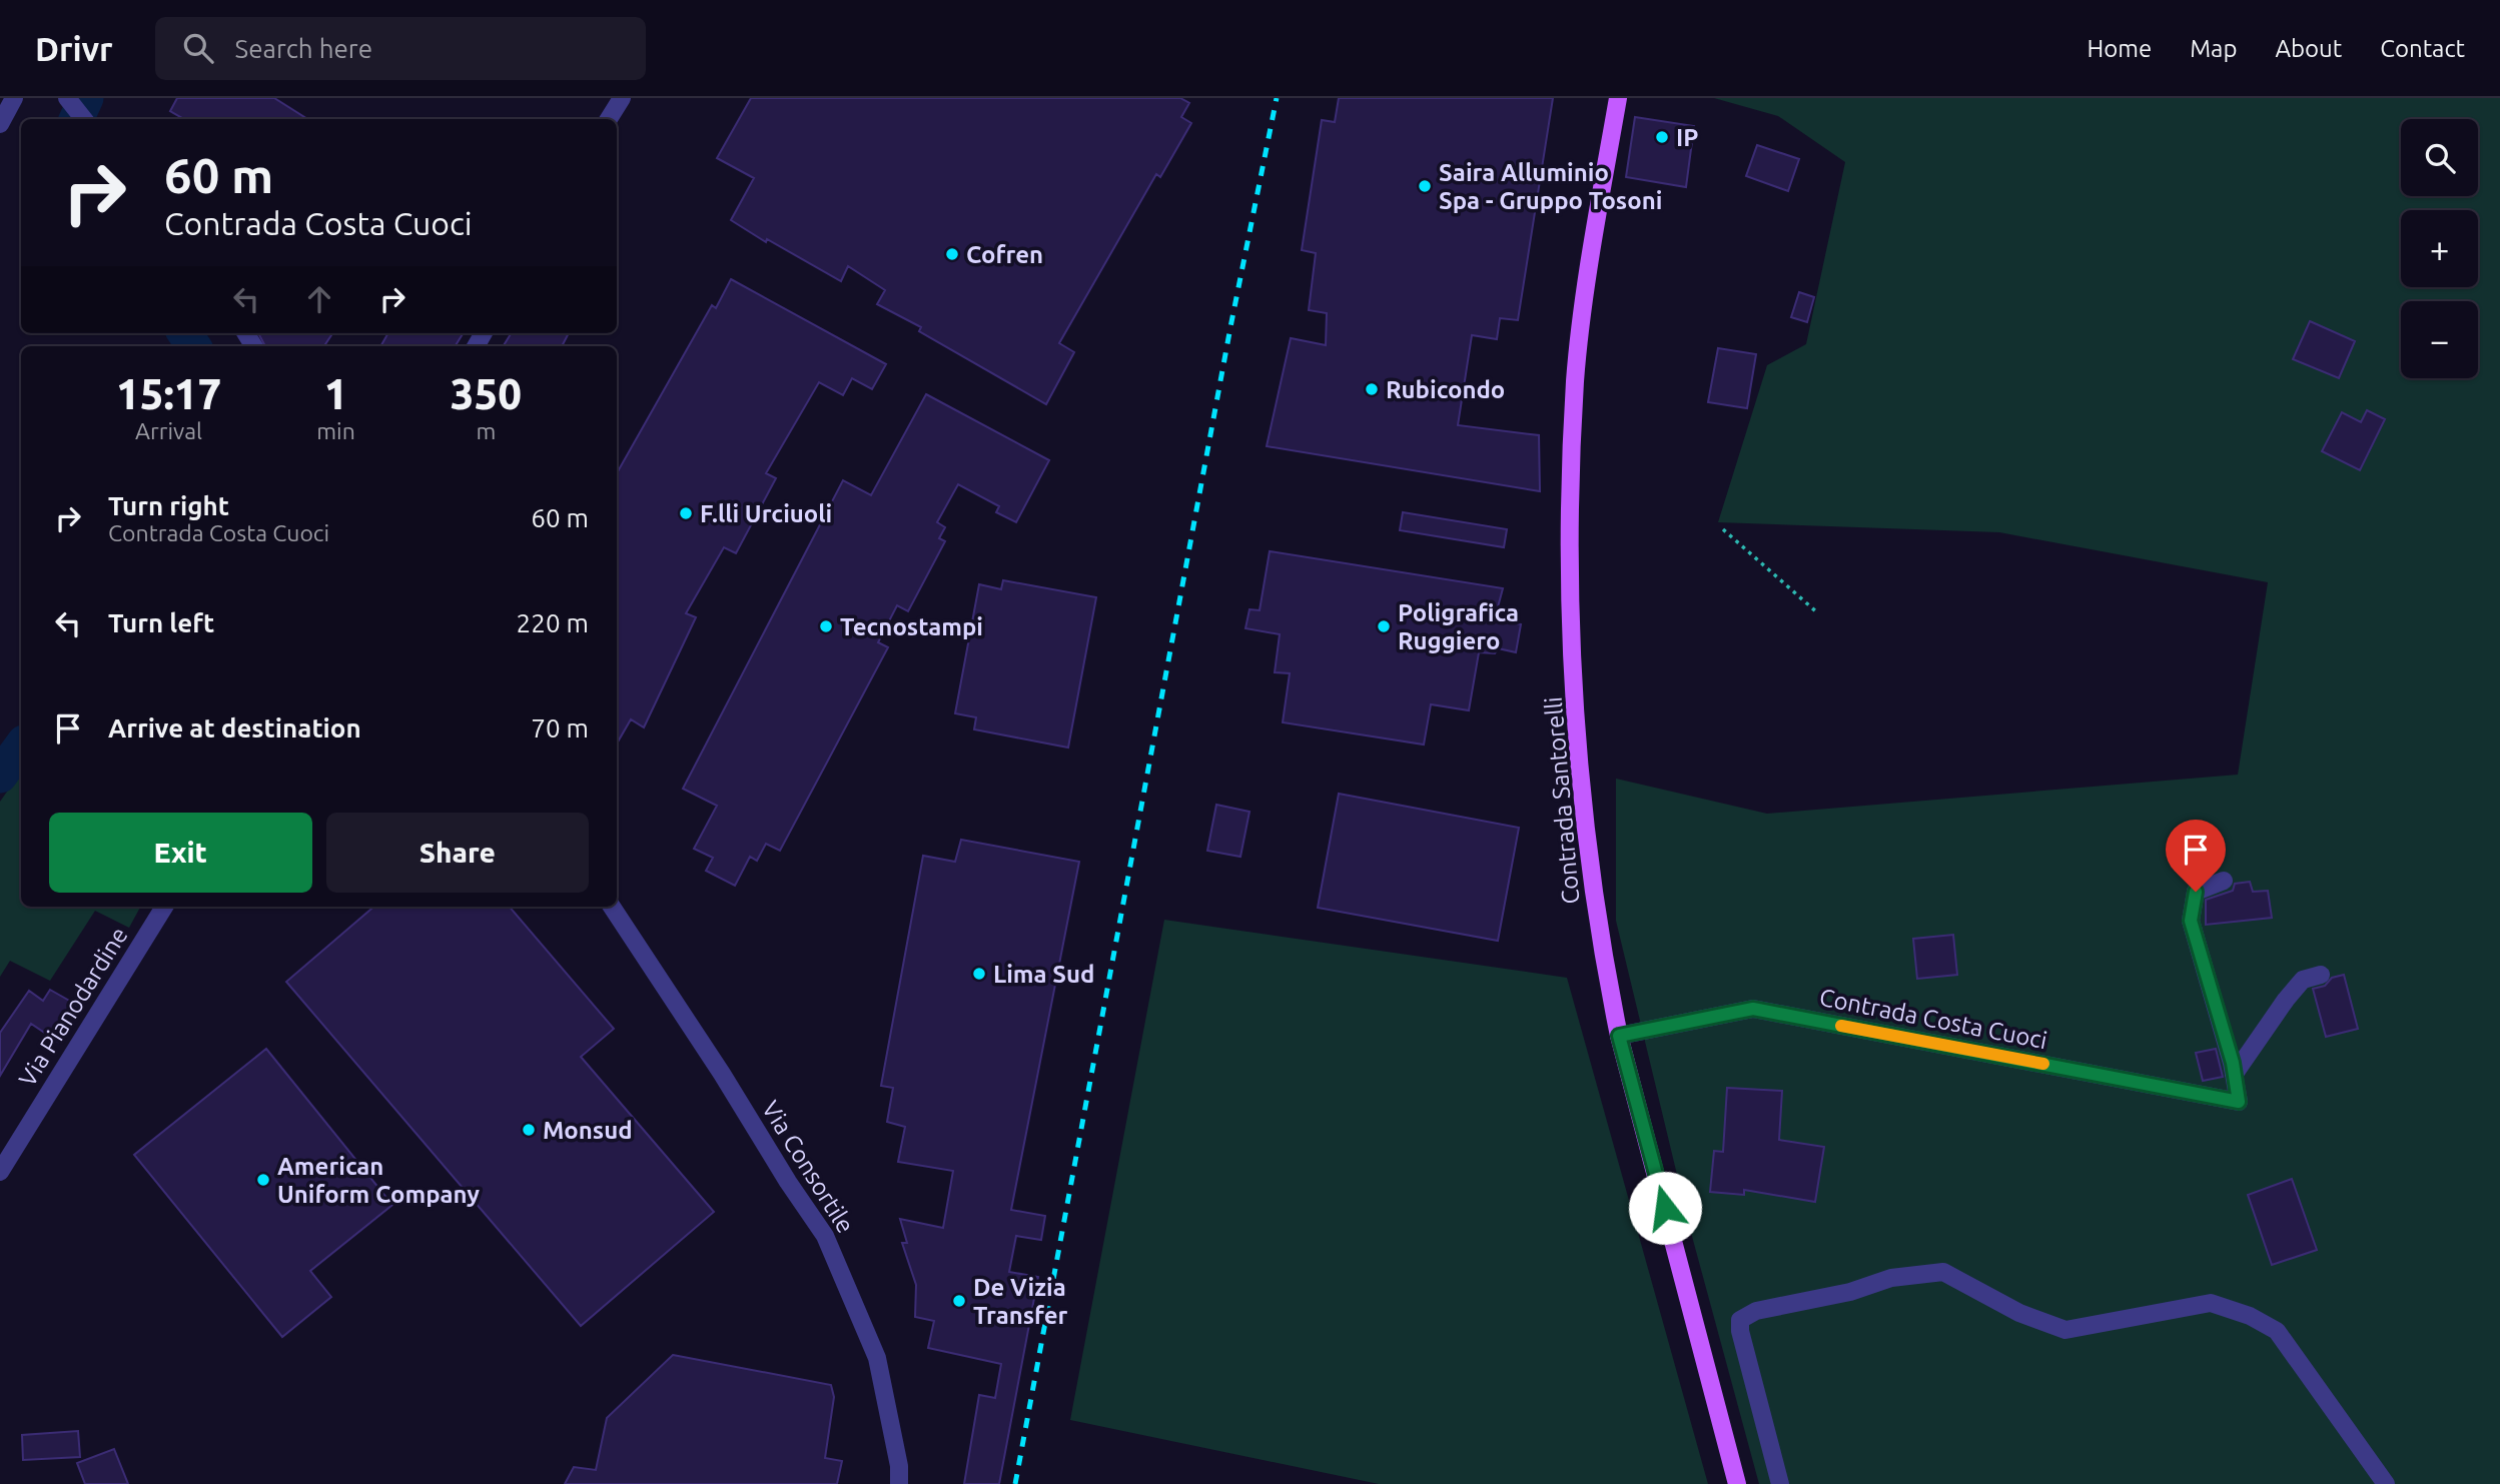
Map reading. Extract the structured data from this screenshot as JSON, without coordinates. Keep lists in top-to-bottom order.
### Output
{
  "streets": {
    "main road": ["Contrada Santorelli"],
    "street": ["Via Pianodardine", "Contrada Costa Cuoci", "Via Consortile"]
  },
  "crossings": [
    ["Contrada Santorelli", "Contrada Costa Cuoci"]
  ],
  "places": [
    "IP",
    "Saira Alluminio Spa - Gruppo Tosoni",
    "Cofren",
    "Rubicondo",
    "F.lli Urciuoli",
    "Tecnostampi",
    "Poligrafica Ruggiero",
    "Lima Sud",
    "Monsud",
    "American Uniform Company",
    "De Vizia Transfer"
  ],
  "page": {
    "header": "Drivr",
    "search": "Search here",
    "nav": [
      "Home",
      "Map",
      "About",
      "Contact"
    ],
    "map_buttons": ["+", "−"],
    "turn": ["60 m", "Contrada Costa Cuoci"],
    "eta": [
      "15:17",
      "Arrival",
      "1",
      "min",
      "350",
      "m"
    ],
    "list": [
      {
        "name": "Turn right",
        "note": "Contrada Costa Cuoci",
        "value": "60 m"
      },
      {
        "name": "Turn left",
        "value": "220 m"
      },
      {
        "name": "Arrive at destination",
        "value": "70 m"
      }
    ],
    "buttons": ["Exit", "Share"]
  }
}
